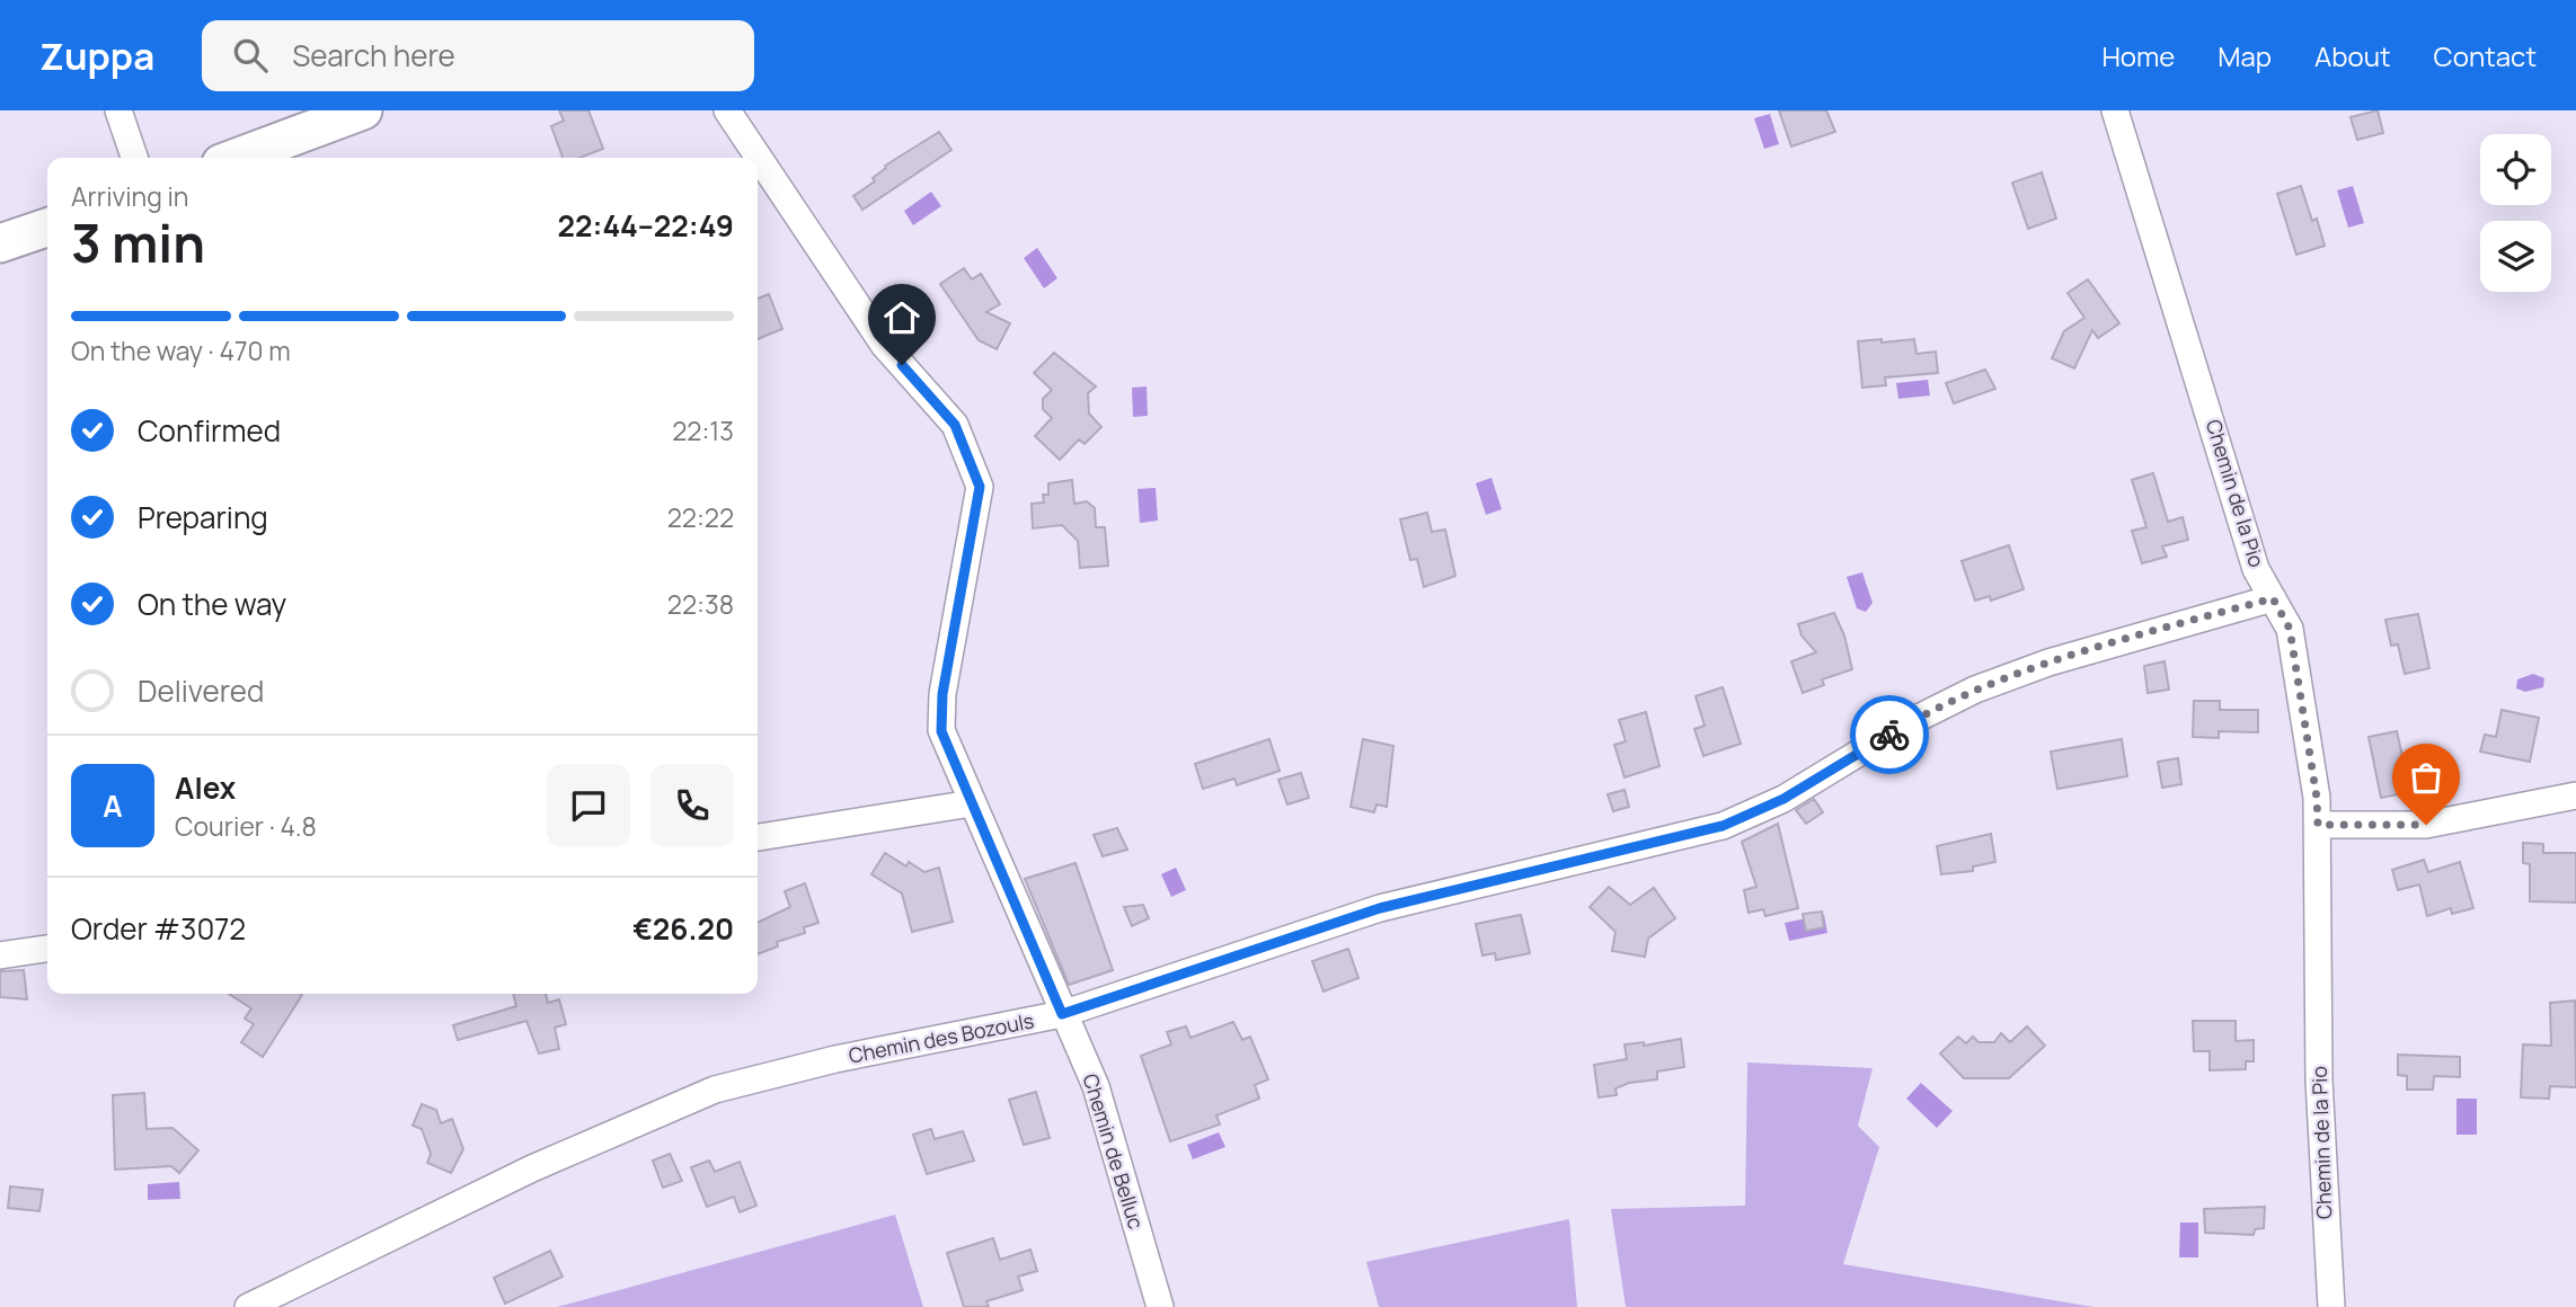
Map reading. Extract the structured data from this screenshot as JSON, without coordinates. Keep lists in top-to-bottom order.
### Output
{
  "streets": {
    "street": ["Chemin de la Pio", "Chemin des Bozouls", "Chemin de Belluc"]
  },
  "crossings": [
    ["Chemin de la Pio", "Chemin des Bozouls"],
    ["Chemin des Bozouls", "Chemin de Belluc"]
  ],
  "page": {
    "header": "Zuppa",
    "search": "Search here",
    "nav": [
      "Home",
      "Map",
      "About",
      "Contact"
    ],
    "heading": ["3 min", "Arriving in", "22:44–22:49"],
    "panel": [
      "Alex",
      "Courier · 4.8",
      "Order #3072",
      "€26.20"
    ],
    "bar": "On the way · 470 m",
    "list": [
      ["Confirmed", "22:13"],
      ["Preparing", "22:22"],
      ["On the way", "22:38"],
      "Delivered"
    ],
    "round": "A"
  }
}
